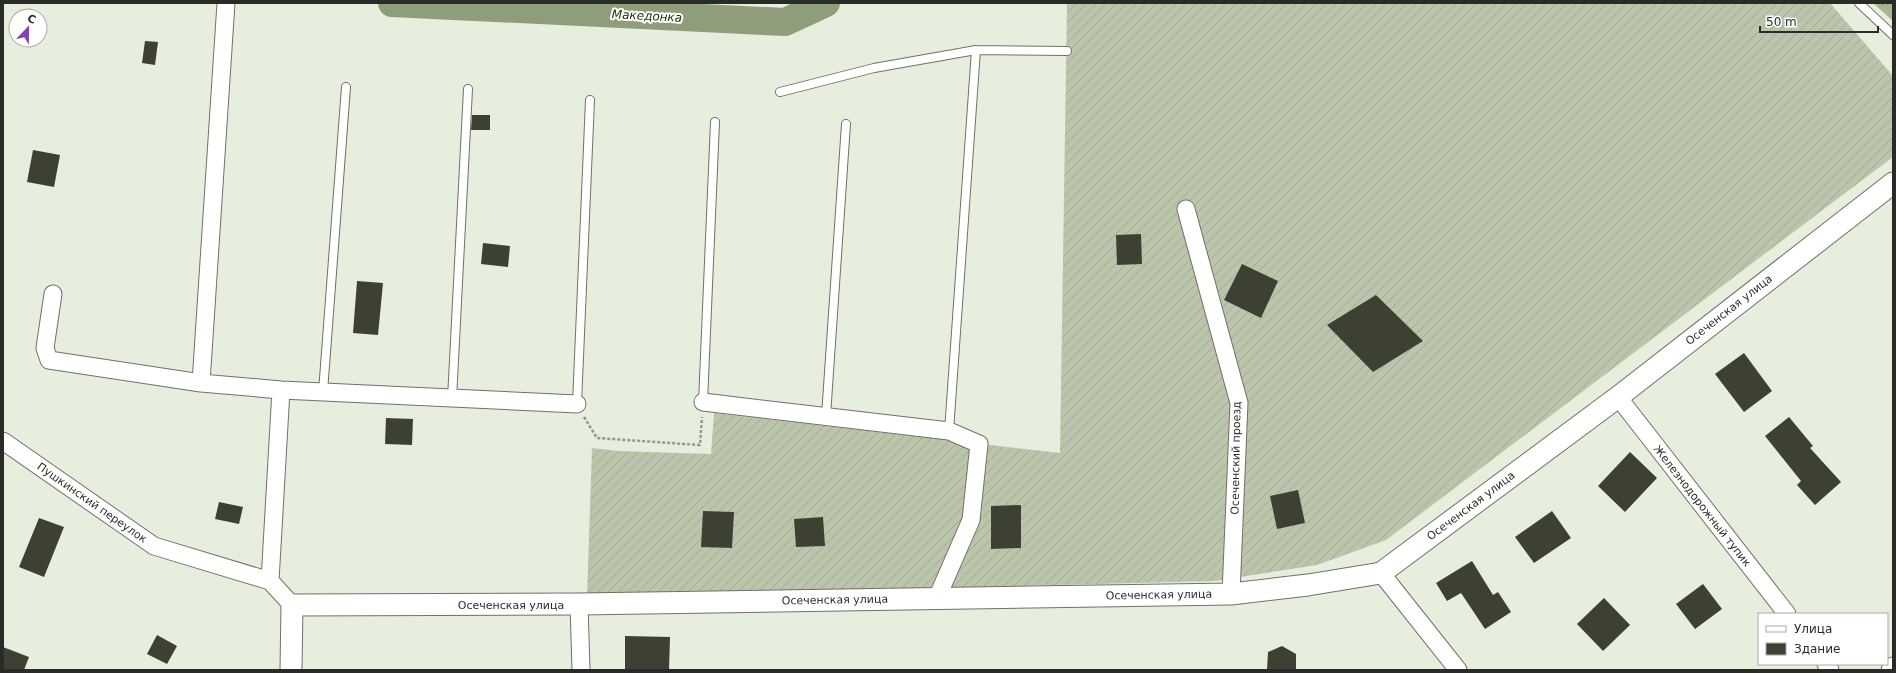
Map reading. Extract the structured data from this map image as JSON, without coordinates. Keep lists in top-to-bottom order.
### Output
{
  "streets": {
    "street": [
      "Осеченская улица",
      "Осеченский проезд",
      "Пушкинский переулок",
      "Железнодорожный тупик"
    ]
  },
  "crossings": [
    ["Осеченская улица", "Осеченский проезд"],
    ["Осеченская улица", "Железнодорожный тупик"]
  ],
  "water": ["Македонка"],
  "legend": ["Улица", "Здание"],
  "scale_bar": "50 m",
  "north": "top"
}
